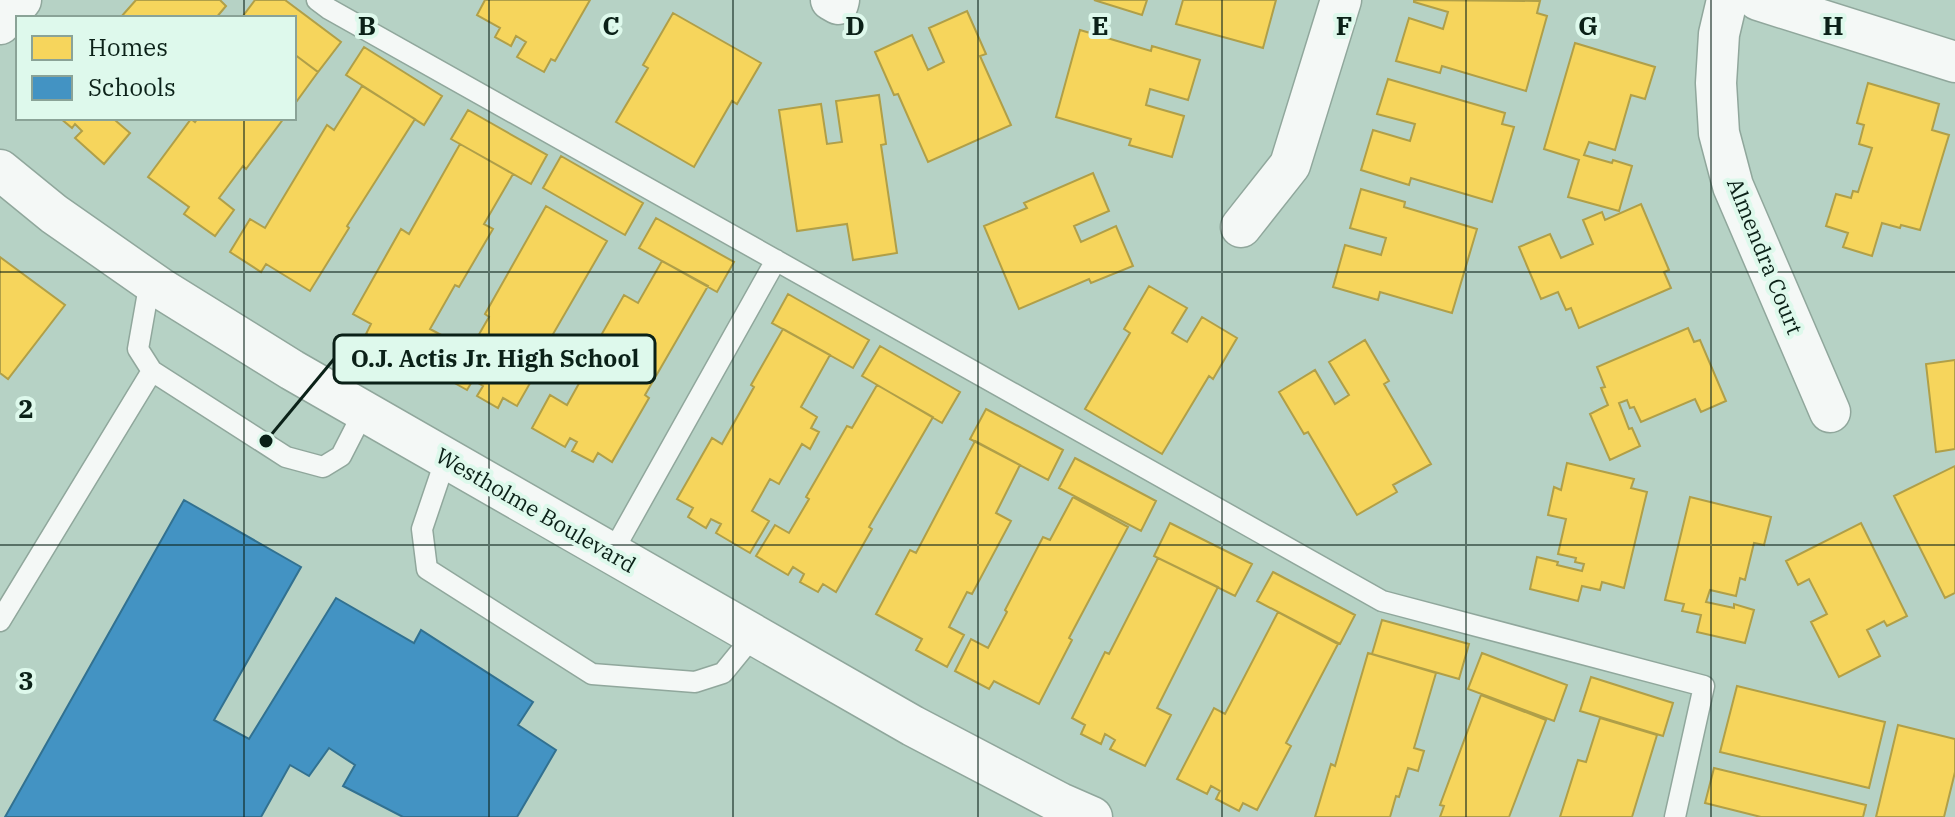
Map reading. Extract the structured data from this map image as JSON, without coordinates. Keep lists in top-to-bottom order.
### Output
{
  "streets": {
    "street": ["Almendra Court", "Westholme Boulevard"]
  },
  "places": ["O.J. Actis Jr. High School"],
  "legend": ["Homes", "Schools"],
  "grid": {
    "columns": [
      "B",
      "C",
      "D",
      "E",
      "F",
      "G",
      "H"
    ],
    "rows": ["2", "3"]
  }
}
